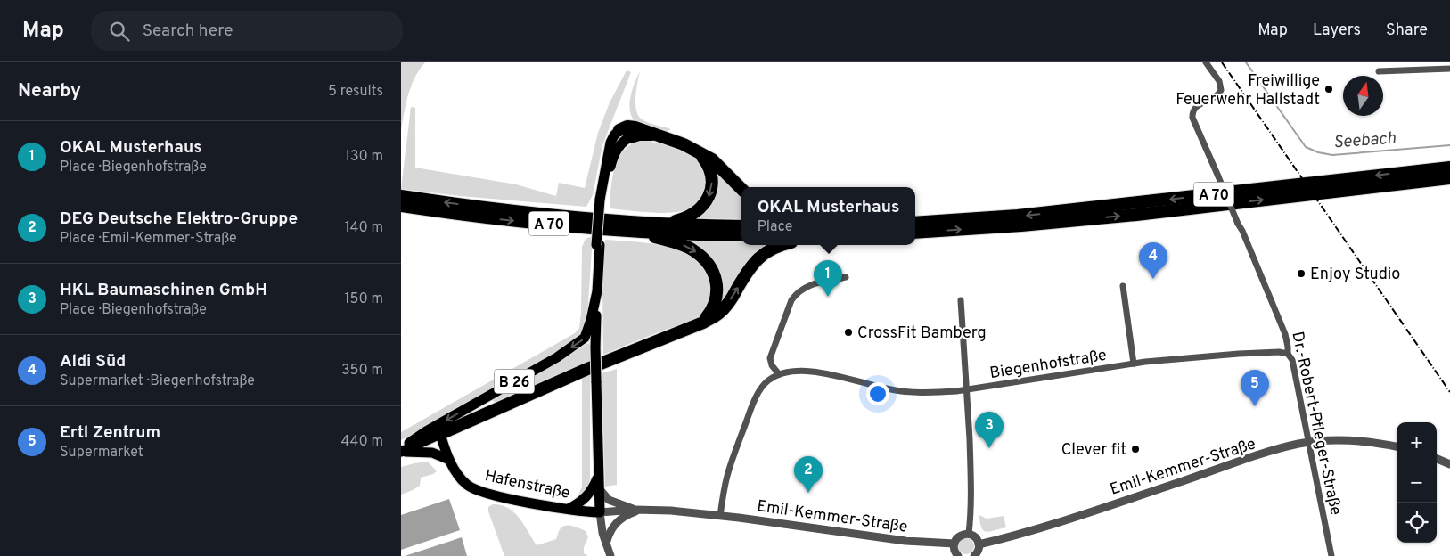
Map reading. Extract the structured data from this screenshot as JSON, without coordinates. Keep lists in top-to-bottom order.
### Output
{
  "streets": {
    "highway": ["A 70"],
    "main road": ["B 26", "Hafenstraße"],
    "street": ["Biegenhofstraße", "Dr.-Robert-Pfleger-Straße", "Emil-Kemmer-Straße"]
  },
  "crossings": [
    ["Biegenhofstraße", "Dr.-Robert-Pfleger-Straße"],
    ["Biegenhofstraße", "Emil-Kemmer-Straße"],
    ["B 26", "Hafenstraße"],
    ["Dr.-Robert-Pfleger-Straße", "Emil-Kemmer-Straße"]
  ],
  "water": ["Seebach"],
  "places": [
    "Freiwillige Feuerwehr Hallstadt",
    "Enjoy Studio",
    "CrossFit Bamberg",
    "Clever fit"
  ],
  "north": "top",
  "page": {
    "header": "Map",
    "search": "Search here",
    "nav": ["Map", "Layers", "Share"],
    "heading": ["Nearby", "5 results"],
    "list": [
      {
        "mark": "1",
        "name": "OKAL Musterhaus",
        "note": "Place · Biegenhofstraße",
        "value": "130 m"
      },
      {
        "mark": "2",
        "name": "DEG Deutsche Elektro-Gruppe",
        "note": "Place · Emil-Kemmer-Straße",
        "value": "140 m"
      },
      {
        "mark": "3",
        "name": "HKL Baumaschinen GmbH",
        "note": "Place · Biegenhofstraße",
        "value": "150 m"
      },
      {
        "mark": "4",
        "name": "Aldi Süd",
        "note": "Supermarket · Biegenhofstraße",
        "value": "350 m"
      },
      {
        "mark": "5",
        "name": "Ertl Zentrum",
        "note": "Supermarket",
        "value": "440 m"
      }
    ],
    "popup": ["OKAL Musterhaus", "Place"],
    "pins": [
      "4",
      "1",
      "5",
      "3",
      "2"
    ],
    "map_buttons": ["+", "−"]
  }
}
